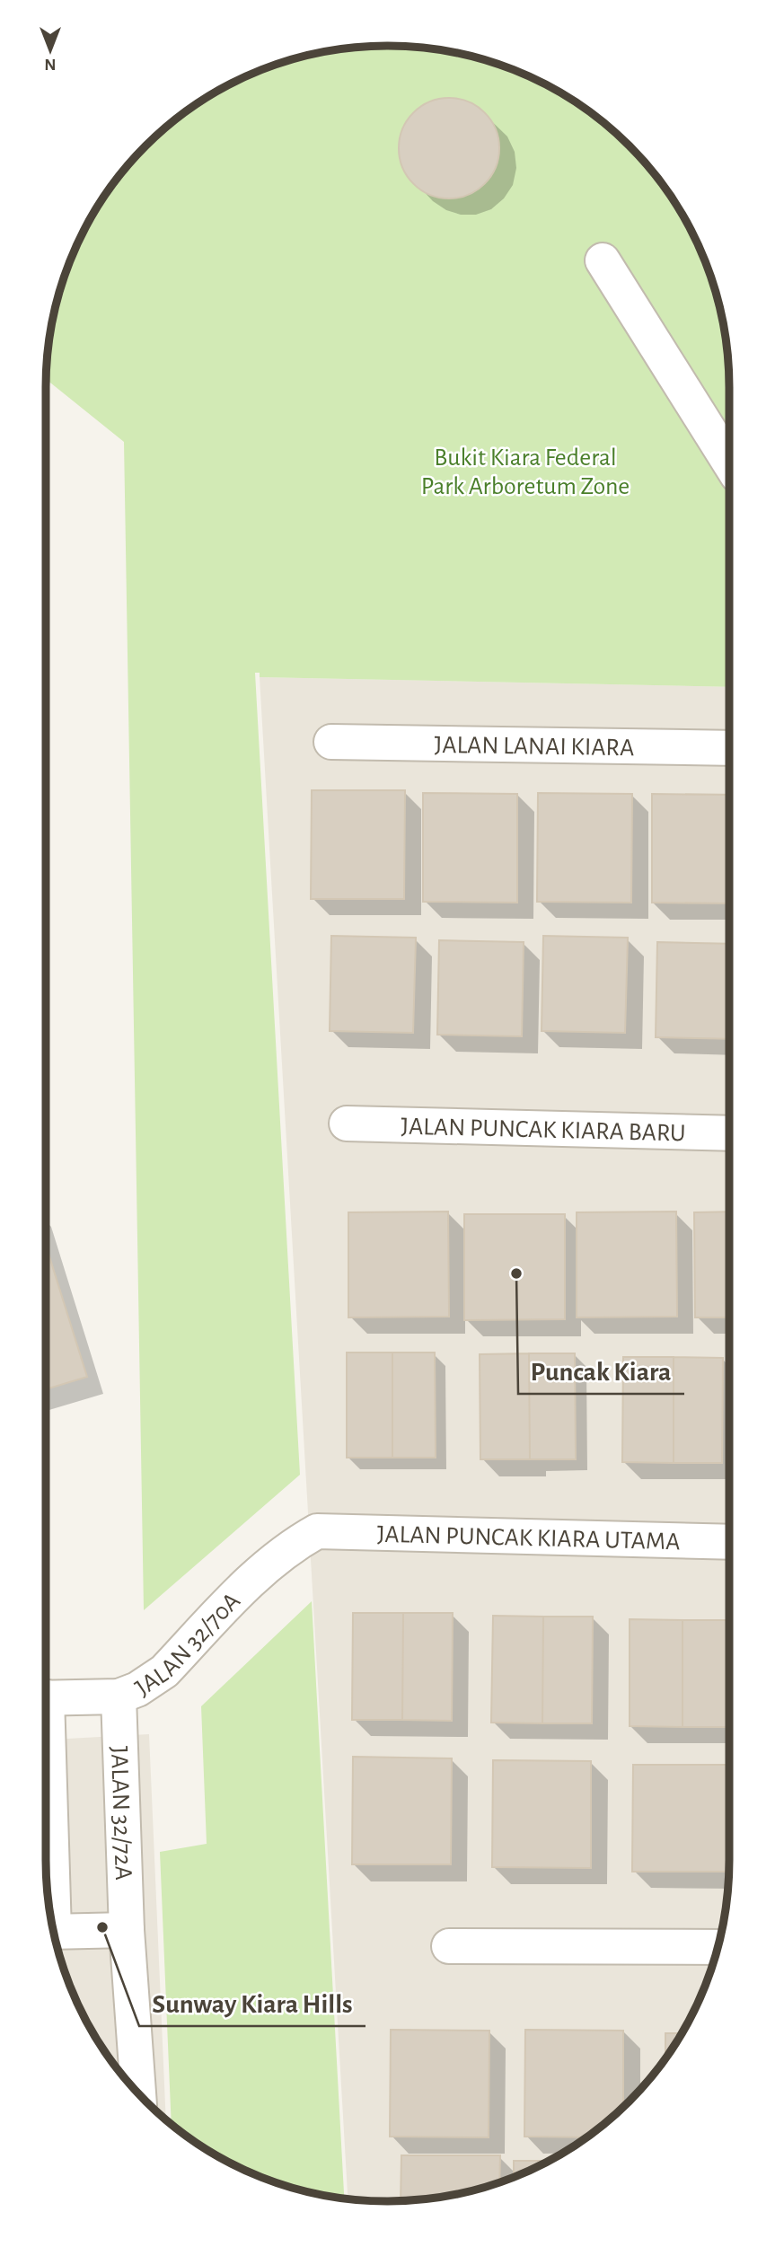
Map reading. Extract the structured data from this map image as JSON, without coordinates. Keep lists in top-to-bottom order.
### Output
{
  "streets": {
    "street": [
      "JALAN LANAI KIARA",
      "JALAN PUNCAK KIARA BARU",
      "JALAN PUNCAK KIARA UTAMA",
      "JALAN 32/70A",
      "JALAN 32/72A"
    ]
  },
  "crossings": [
    ["JALAN PUNCAK KIARA UTAMA", "JALAN 32/70A"],
    ["JALAN 32/70A", "JALAN 32/72A"]
  ],
  "parks": ["Bukit Kiara Federal Park Arboretum Zone"],
  "places": ["Puncak Kiara", "Sunway Kiara Hills"],
  "north": "bottom"
}
